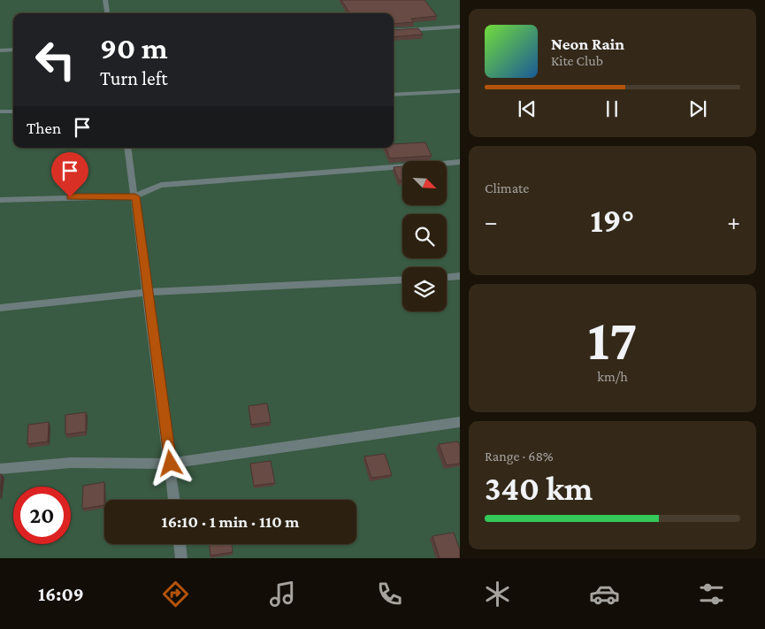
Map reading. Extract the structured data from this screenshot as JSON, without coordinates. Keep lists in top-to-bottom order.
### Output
{
  "north": "bottom right",
  "page": {
    "turn": ["90 m", "Turn left"],
    "song": ["Neon Rain", "Kite Club"],
    "then": "Then",
    "tile": [
      "Climate",
      ["17", "km/h"],
      ["Range · 68%", "340 km"]
    ],
    "heat": ["−", "19°", "+"],
    "limit": "20",
    "trip": "16:10 · 1 min · 110 m",
    "tabs": "16:09"
  }
}
